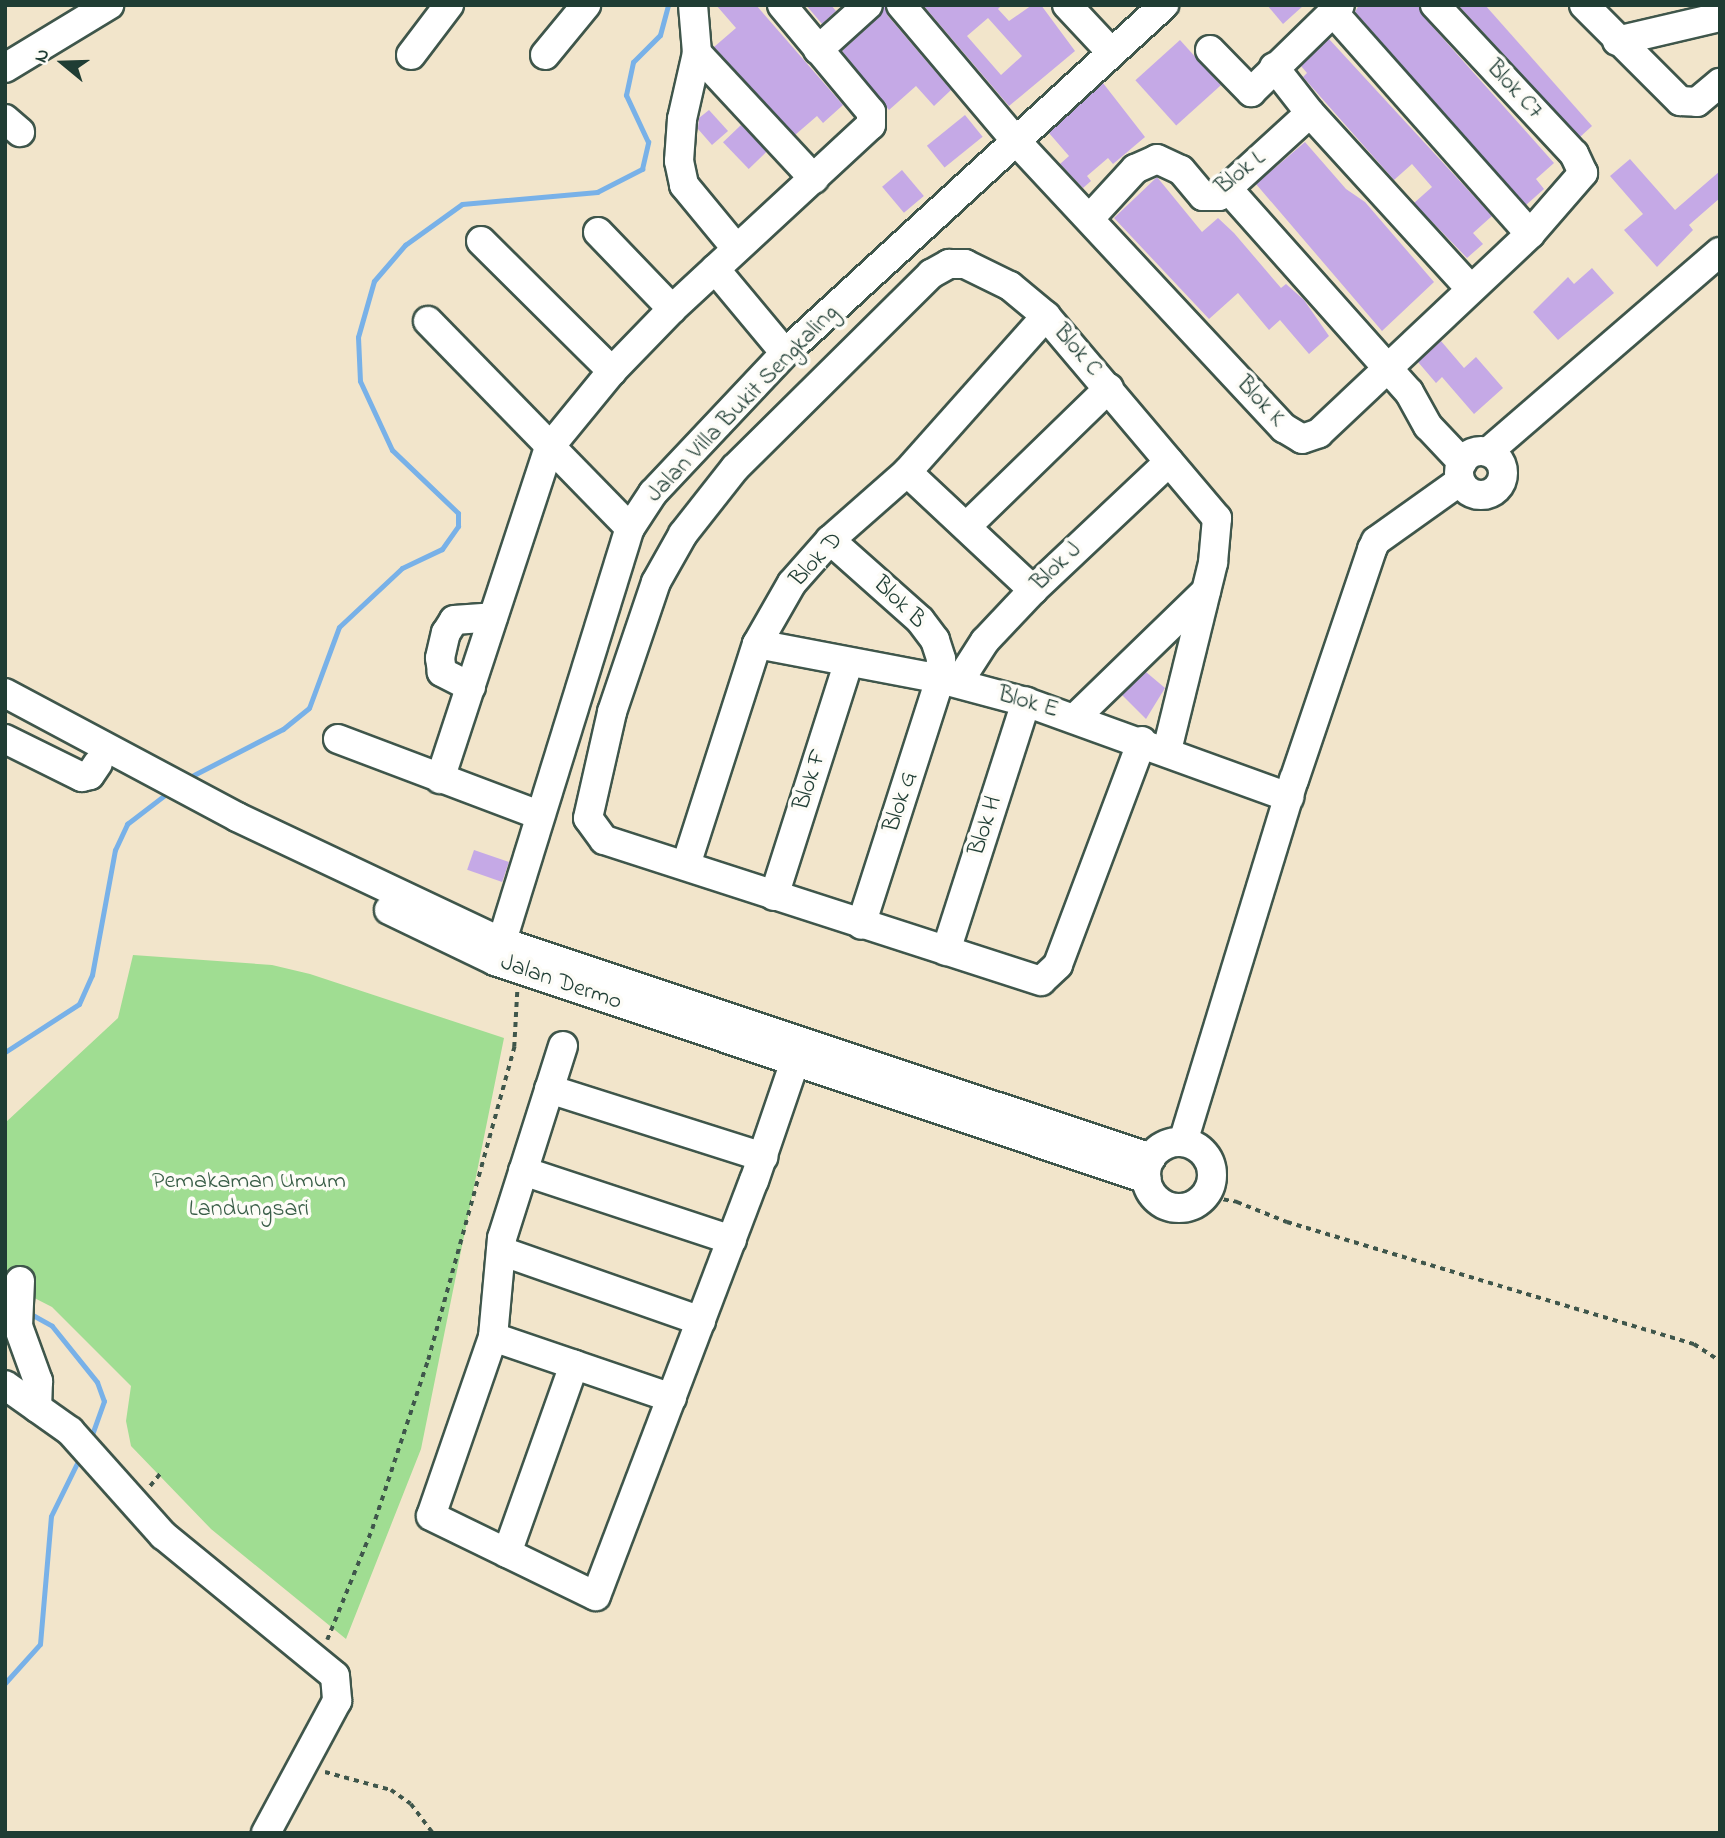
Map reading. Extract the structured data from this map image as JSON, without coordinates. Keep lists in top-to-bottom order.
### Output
{
  "streets": {
    "street": [
      "Blok C7",
      "Blok L",
      "Blok C",
      "Blok K",
      "Jalan Villa Bukit Sengkaling",
      "Blok D",
      "Blok J",
      "Blok B",
      "Blok E",
      "Blok F",
      "Blok G",
      "Blok H",
      "Jalan Dermo"
    ]
  },
  "crossings": [
    ["Blok C7", "Blok K"],
    ["Blok L", "Blok K"],
    ["Blok C", "Blok D"],
    ["Blok C", "Blok J"],
    ["Blok C", "Blok E"],
    ["Blok C", "Blok H"],
    ["Blok K", "Jalan Villa Bukit Sengkaling"],
    ["Jalan Villa Bukit Sengkaling", "Jalan Dermo"],
    ["Blok D", "Blok B"],
    ["Blok D", "Blok E"],
    ["Blok J", "Blok B"],
    ["Blok J", "Blok E"],
    ["Blok J", "Blok G"],
    ["Blok B", "Blok E"],
    ["Blok B", "Blok G"],
    ["Blok E", "Blok F"],
    ["Blok E", "Blok G"],
    ["Blok E", "Blok H"]
  ],
  "parks": ["Pemakaman Umum Landungsari"],
  "north": "left"
}
